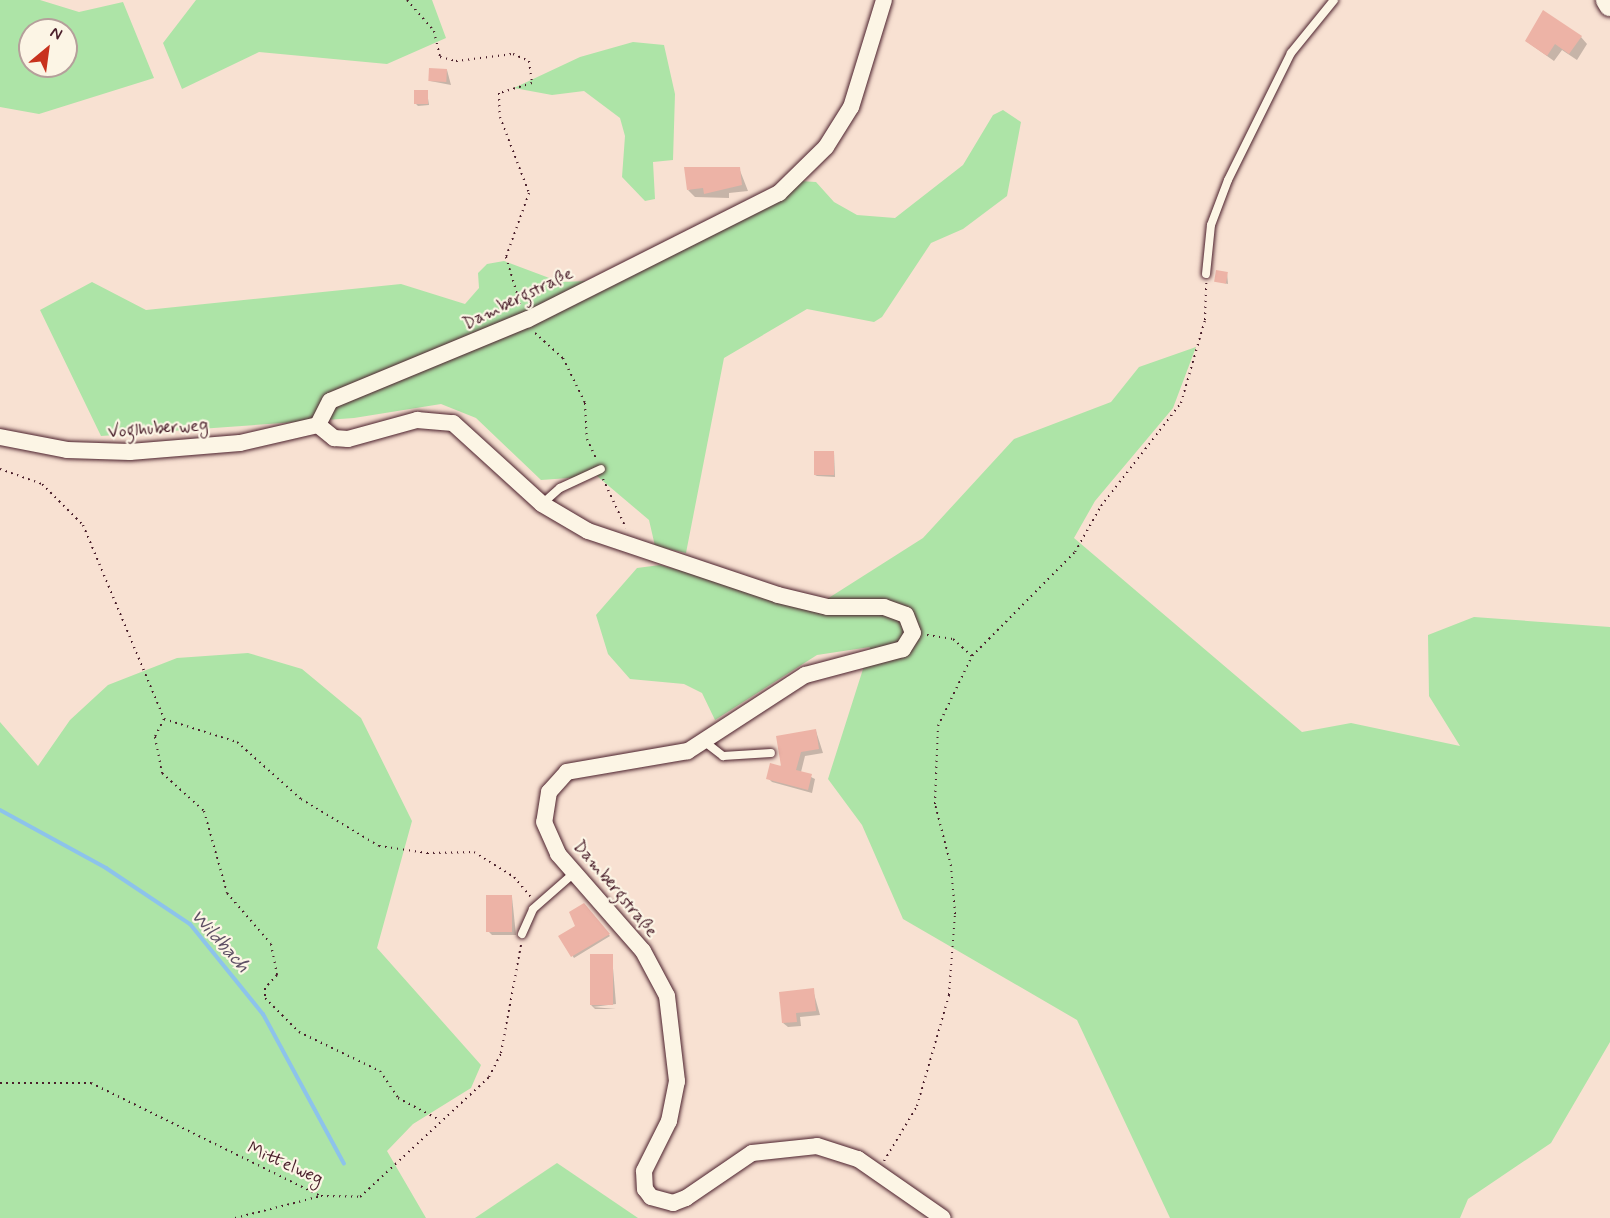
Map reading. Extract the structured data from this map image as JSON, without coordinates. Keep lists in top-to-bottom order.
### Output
{
  "streets": {
    "street": ["Dambergstraße", "Voglhuberweg"],
    "path": ["Mittelweg"]
  },
  "crossings": [
    ["Dambergstraße", "Voglhuberweg"]
  ],
  "water": ["Wildbach"],
  "north": "top right"
}
